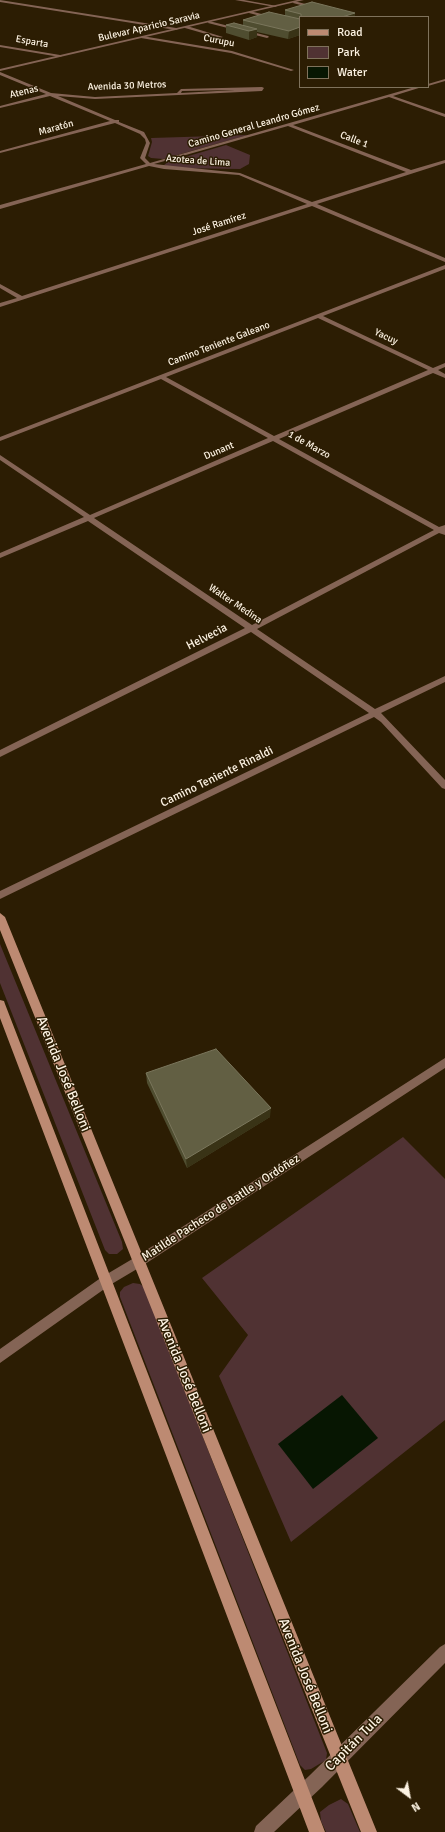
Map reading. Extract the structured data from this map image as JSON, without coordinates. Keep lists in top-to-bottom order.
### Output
{
  "streets": {
    "main road": ["Avenida José Belloni"],
    "street": [
      "Bulevar Aparicio Saravia",
      "Curupu",
      "Esparta",
      "Avenida 30 Metros",
      "Atenas",
      "Camino General Leandro Gómez",
      "Maratón",
      "Calle 1",
      "Azotea de Lima",
      "José Ramírez",
      "Yacuy",
      "Camino Teniente Galeano",
      "1 de Marzo",
      "Dunant",
      "Walter Medina",
      "Helvecia",
      "Camino Teniente Rinaldi",
      "Matilde Pacheco de Batlle y Ordóñez",
      "Capitán Tula"
    ]
  },
  "crossings": [
    ["Bulevar Aparicio Saravia", "Curupu"],
    ["Bulevar Aparicio Saravia", "Esparta"],
    ["Bulevar Aparicio Saravia", "Azotea de Lima"],
    ["Avenida 30 Metros", "Atenas"],
    ["Avenida 30 Metros", "Azotea de Lima"],
    ["Atenas", "Azotea de Lima"],
    ["Camino General Leandro Gómez", "Calle 1"],
    ["Camino General Leandro Gómez", "Azotea de Lima"],
    ["Maratón", "Azotea de Lima"],
    ["Calle 1", "José Ramírez"],
    ["Azotea de Lima", "José Ramírez"],
    ["Yacuy", "Camino Teniente Galeano"],
    ["Yacuy", "Dunant"],
    ["Camino Teniente Galeano", "1 de Marzo"],
    ["1 de Marzo", "Dunant"],
    ["1 de Marzo", "Helvecia"],
    ["Dunant", "Walter Medina"],
    ["Walter Medina", "Helvecia"],
    ["Walter Medina", "Camino Teniente Rinaldi"],
    ["Avenida José Belloni", "Matilde Pacheco de Batlle y Ordóñez"],
    ["Avenida José Belloni", "Capitán Tula"]
  ],
  "legend": ["Road", "Park", "Water"],
  "north": "bottom right"
}
